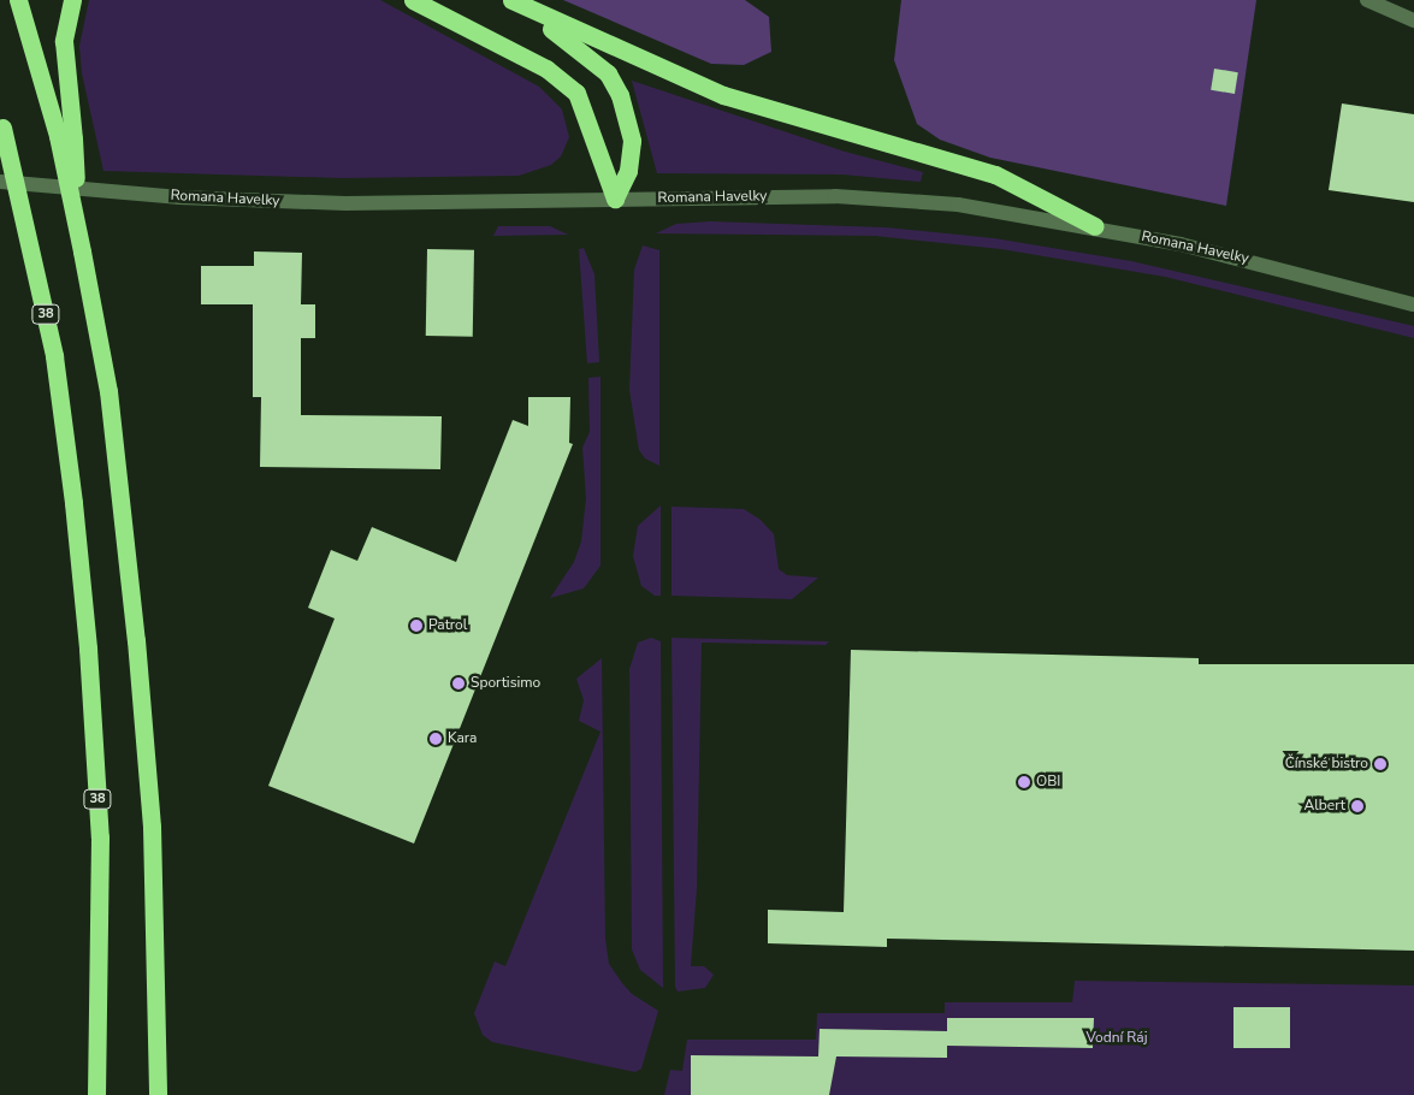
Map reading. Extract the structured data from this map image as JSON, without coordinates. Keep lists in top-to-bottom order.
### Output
{
  "streets": {
    "highway": ["38"],
    "street": ["Romana Havelky"]
  },
  "parks": ["Vodní Ráj"],
  "places": [
    "Patrol",
    "Sportisimo",
    "Kara",
    "Čínské bistro",
    "OBI",
    "Albert"
  ]
}
